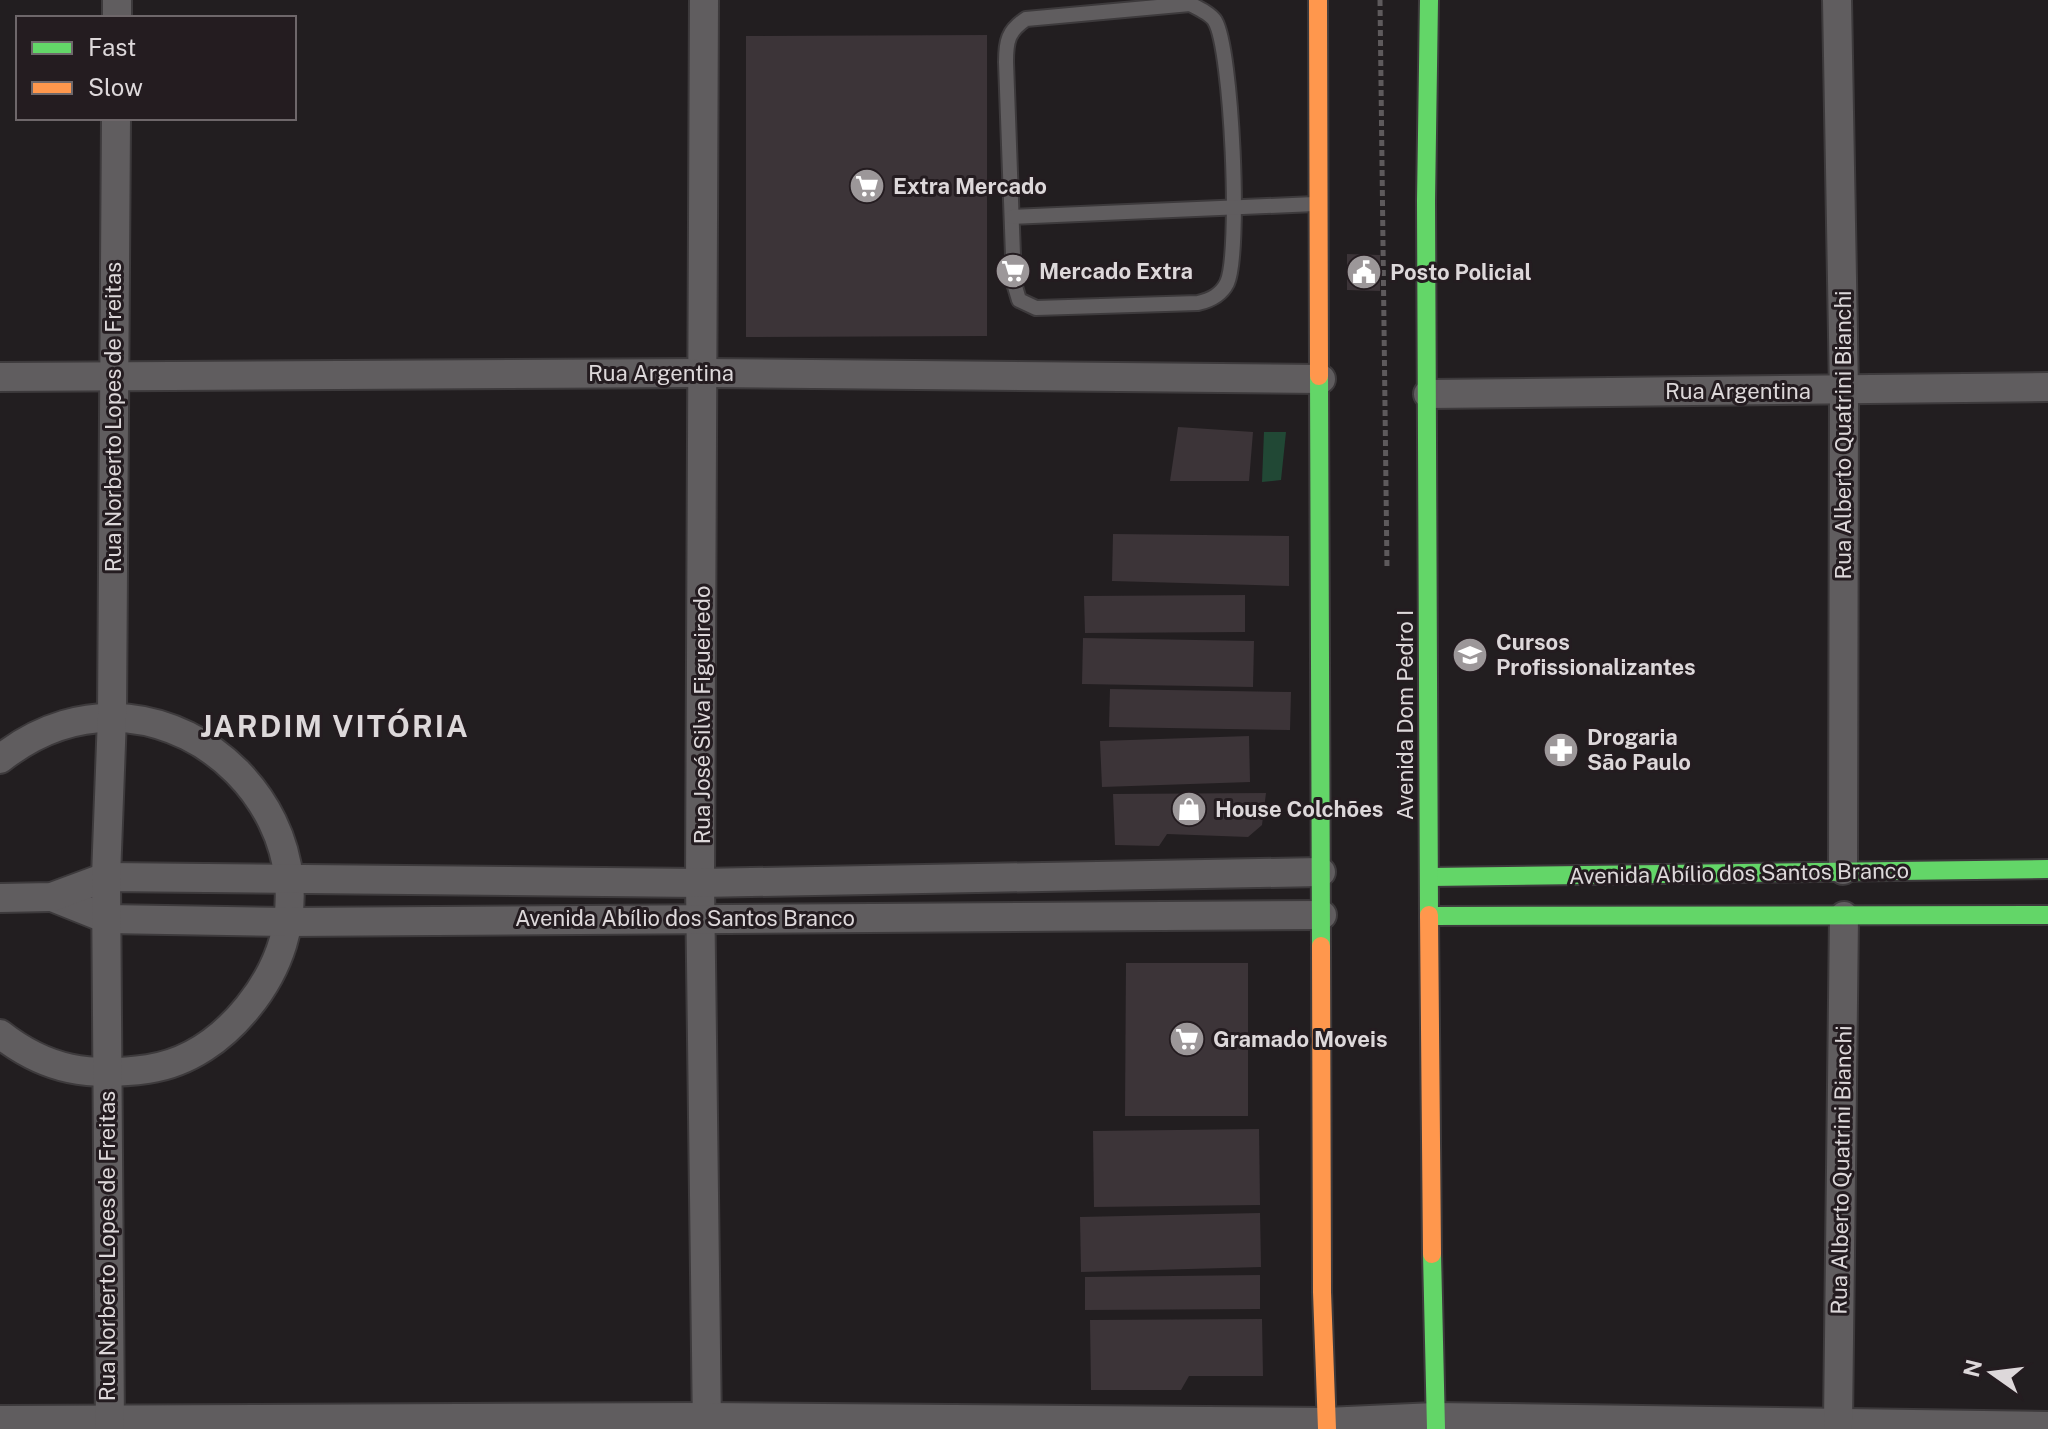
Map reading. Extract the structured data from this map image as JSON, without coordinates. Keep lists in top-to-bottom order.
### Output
{
  "streets": {
    "main road": ["Avenida Dom Pedro I", "Avenida Abílio dos Santos Branco"],
    "street": [
      "Rua Argentina",
      "Rua Norberto Lopes de Freitas",
      "Rua Alberto Quatrini Bianchi",
      "Rua José Silva Figueiredo"
    ]
  },
  "crossings": [
    ["Rua Argentina", "Rua Norberto Lopes de Freitas"],
    ["Rua Argentina", "Rua Alberto Quatrini Bianchi"],
    ["Rua Argentina", "Rua José Silva Figueiredo"],
    ["Rua Argentina", "Avenida Dom Pedro I"],
    ["Rua Norberto Lopes de Freitas", "Avenida Abílio dos Santos Branco"],
    ["Rua Alberto Quatrini Bianchi", "Avenida Abílio dos Santos Branco"],
    ["Rua José Silva Figueiredo", "Avenida Abílio dos Santos Branco"],
    ["Avenida Dom Pedro I", "Avenida Abílio dos Santos Branco"]
  ],
  "districts": ["JARDIM VITÓRIA"],
  "places": {
    "supermarket": ["Extra Mercado", "Mercado Extra", "Gramado Moveis"],
    "public building": ["Posto Policial"],
    "school or university": ["Cursos Profissionalizantes"],
    "pharmacy": ["Drogaria São Paulo"],
    "shop": ["House Colchões"]
  },
  "legend": ["Fast", "Slow"],
  "north": "left"
}
